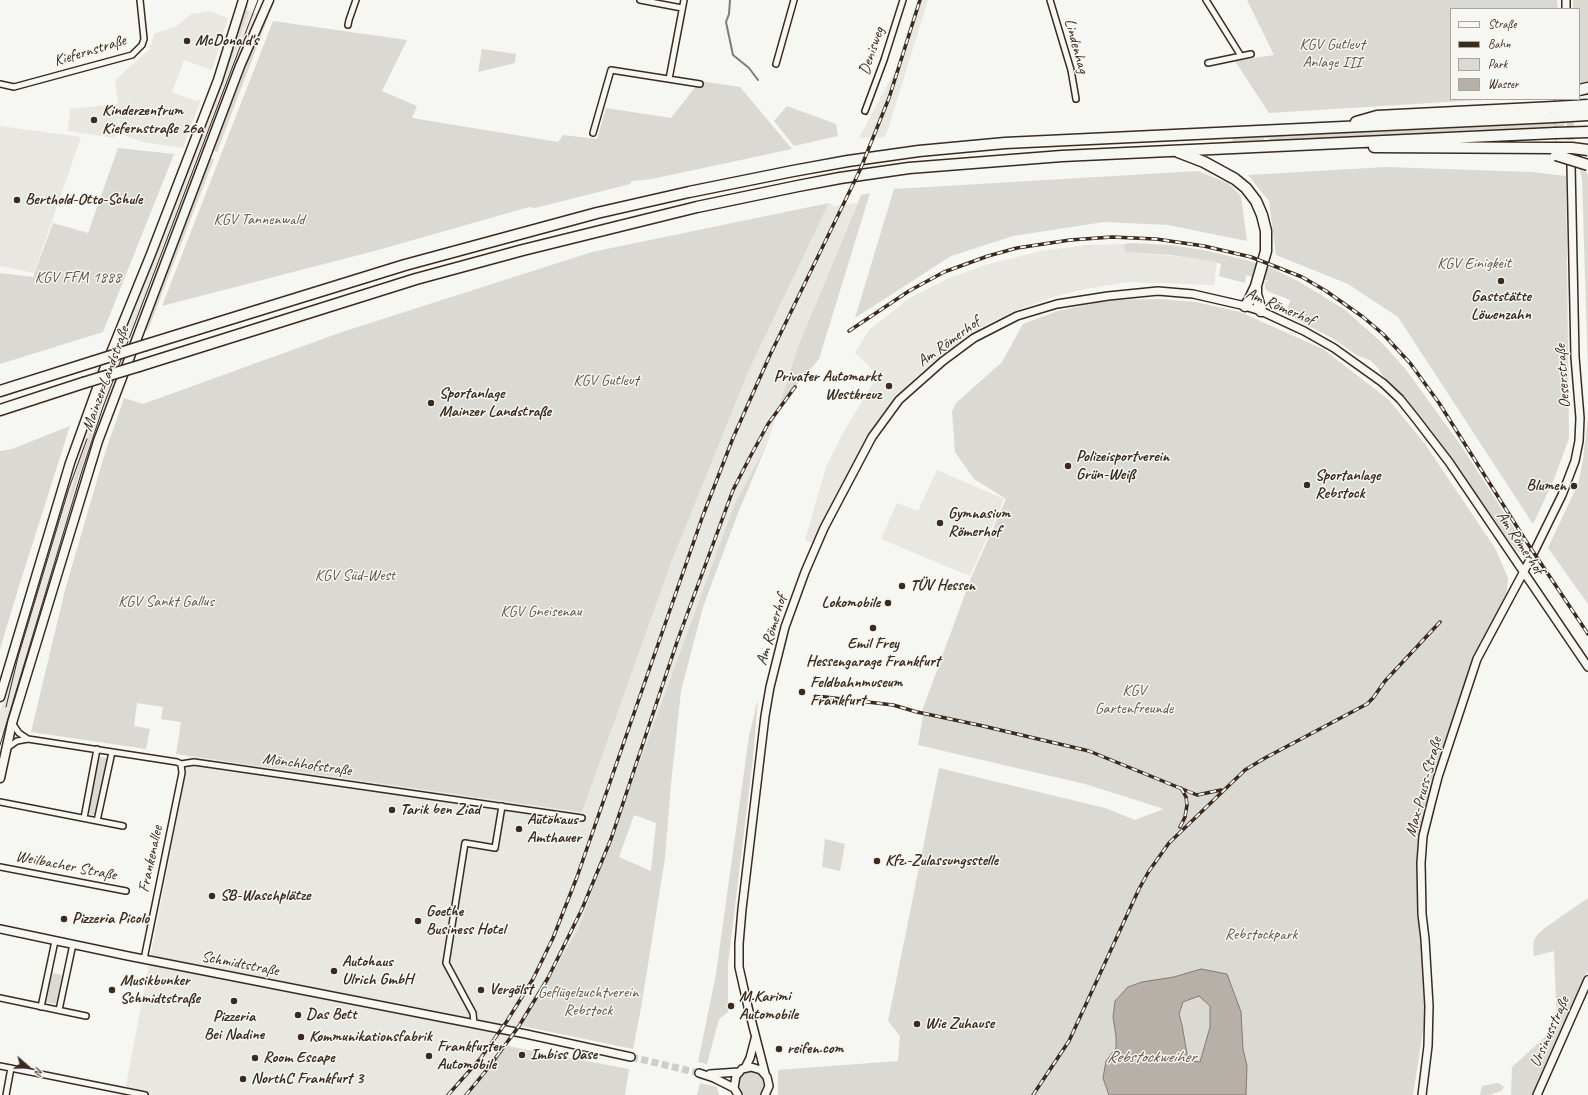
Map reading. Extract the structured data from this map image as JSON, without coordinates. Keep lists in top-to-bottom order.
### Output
{
  "streets": {
    "main road": [
      "Am Römerhof",
      "Oeserstraße",
      "Mainzer Landstraße",
      "Max-Pruss-Straße",
      "Schmidtstraße",
      "Ursinusstraße"
    ],
    "street": [
      "Lindenhag",
      "Kiefernstraße",
      "Denisweg",
      "Mönchhofstraße",
      "Frankenallee",
      "Weilbacher Straße"
    ]
  },
  "crossings": [
    ["Am Römerhof", "Oeserstraße"],
    ["Am Römerhof", "Max-Pruss-Straße"],
    ["Oeserstraße", "Max-Pruss-Straße"],
    ["Mainzer Landstraße", "Mönchhofstraße"],
    ["Mönchhofstraße", "Frankenallee"],
    ["Frankenallee", "Schmidtstraße"]
  ],
  "water": ["Rebstockweiher"],
  "parks": [
    "KGV Gutleut Anlage III",
    "KGV Tannenwald",
    "KGV Einigkeit",
    "KGV FFM 1888",
    "KGV Gutleut",
    "KGV Süd-West",
    "KGV Sankt Gallus",
    "KGV Gneisenau",
    "KGV Gartenfreunde",
    "Rebstockpark",
    "Geflügelzuchtverein Rebstock"
  ],
  "places": [
    "McDonald's",
    "Kinderzentrum Kiefernstraße 26a",
    "Berthold-Otto-Schule",
    "Gaststätte Löwenzahn",
    "Privater Automarkt Westkreuz",
    "Sportanlage Mainzer Landstraße",
    "Polizeisportverein Grün-Weiß",
    "Sportanlage Rebstock",
    "Blumen",
    "Gymnasium Römerhof",
    "TÜV Hessen",
    "Lokomobile",
    "Emil Frey Hessengarage Frankfurt",
    "Feldbahnmuseum Frankfurt",
    "Tarik ben Ziad",
    "Autohaus Amthauer",
    "Kfz.-Zulassungsstelle",
    "SB-Waschplätze",
    "Pizzeria Picolo",
    "Goethe Business Hotel",
    "Autohaus Ulrich GmbH",
    "Musikbunker Schmidtstraße",
    "Vergölst",
    "Pizzeria Bei Nadine",
    "M.Karimi Automobile",
    "Das Bett",
    "Wie Zuhause",
    "Kommunikationsfabrik",
    "reifen.com",
    "Imbiss Oase",
    "Frankfurter Automobile",
    "Room Escape",
    "NorthC Frankfurt 3"
  ],
  "legend": [
    "Straße",
    "Bahn",
    "Park",
    "Wasser"
  ],
  "north": "right"
}
